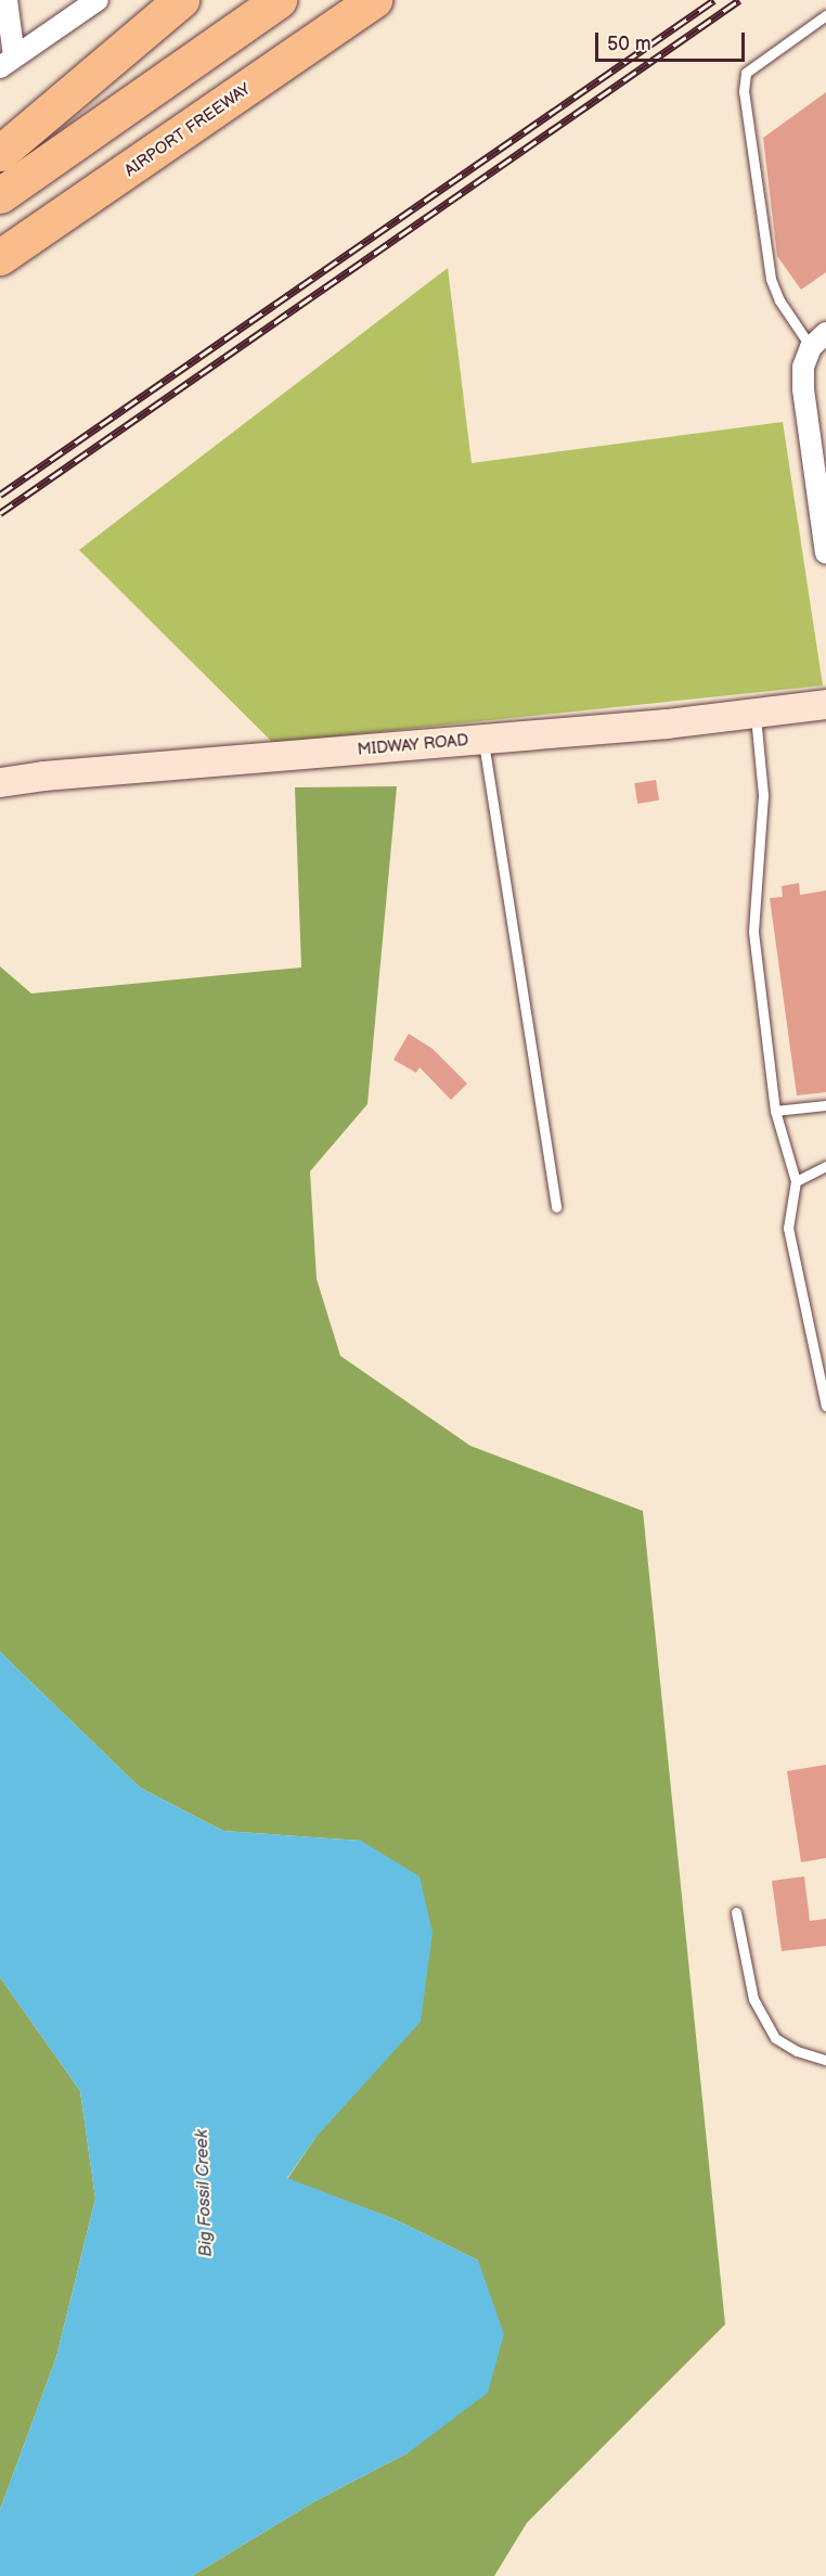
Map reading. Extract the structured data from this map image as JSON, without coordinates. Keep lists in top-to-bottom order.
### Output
{
  "streets": {
    "highway": ["AIRPORT FREEWAY"],
    "main road": ["MIDWAY ROAD"]
  },
  "water": ["Big Fossil Creek"],
  "scale_bar": "50 m"
}
